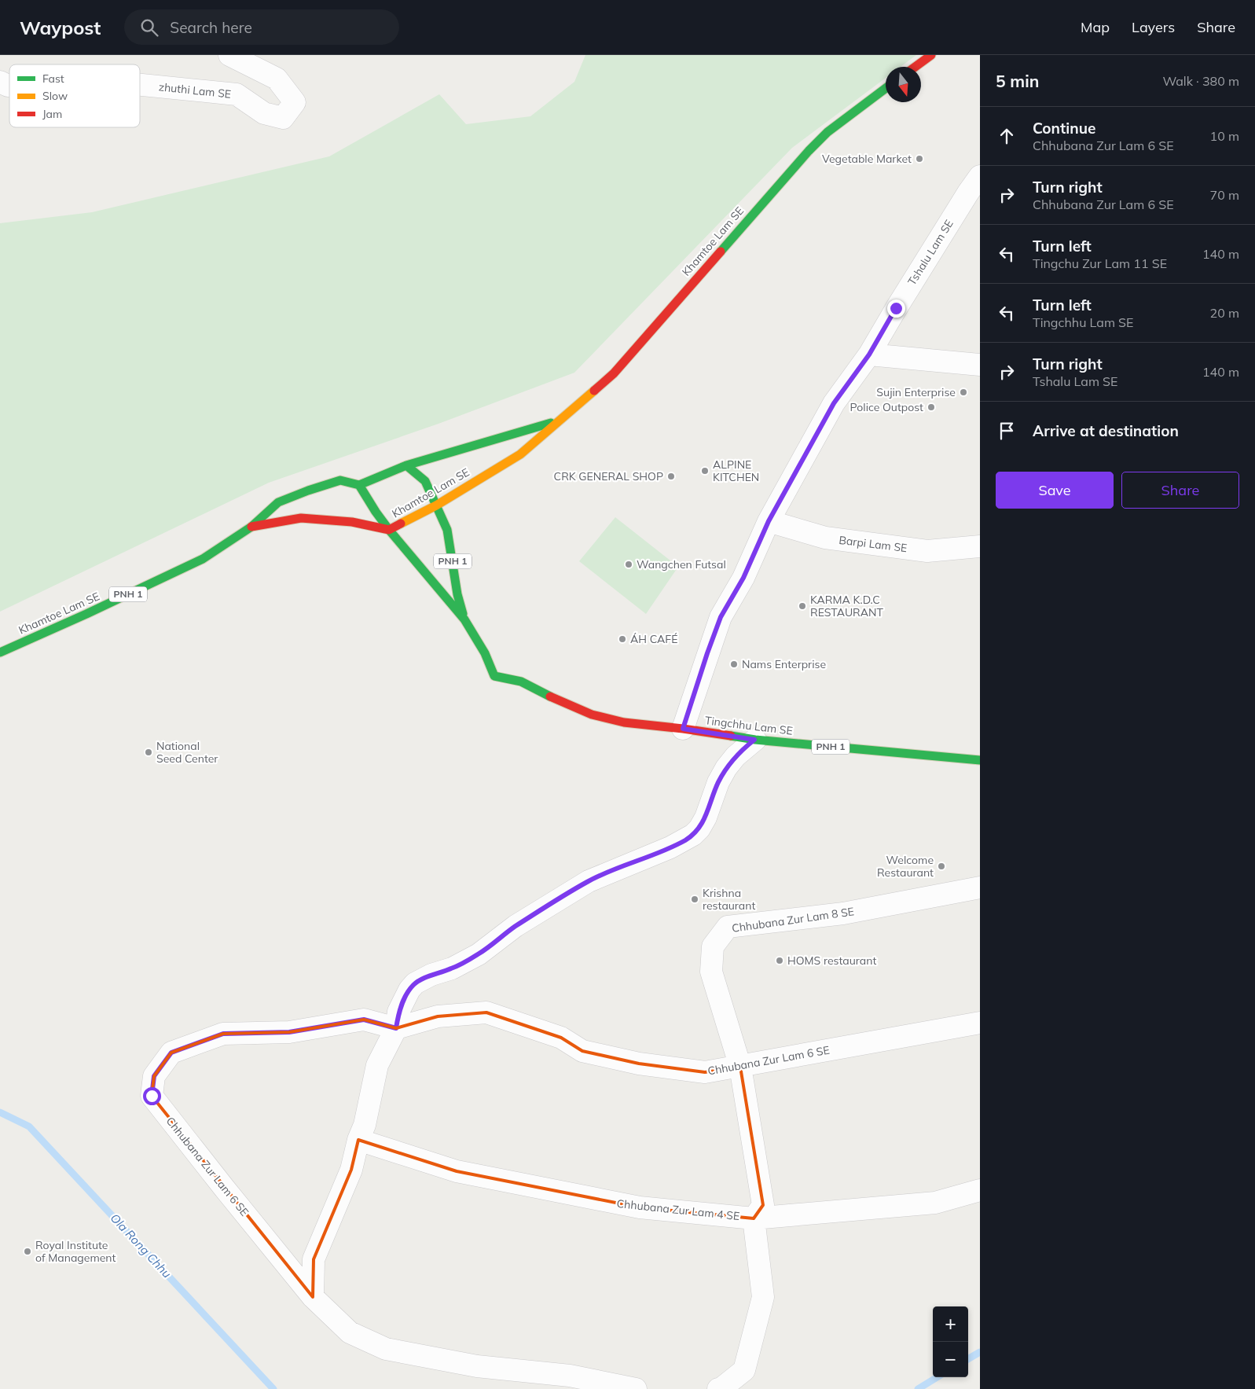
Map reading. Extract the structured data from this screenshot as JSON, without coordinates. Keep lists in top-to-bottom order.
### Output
{
  "streets": {
    "main road": ["Khamtoe Lam SE", "PNH 1", "Tingchhu Lam SE"],
    "street": [
      "zhuthi Lam SE",
      "Tshalu Lam SE",
      "Barpi Lam SE",
      "Chhubana Zur Lam 8 SE",
      "Chhubana Zur Lam 6 SE",
      "Chhubana Zur Lam 4 SE"
    ]
  },
  "crossings": [
    ["Khamtoe Lam SE", "PNH 1"],
    ["Tshalu Lam SE", "Barpi Lam SE"],
    ["Tshalu Lam SE", "Tingchhu Lam SE"],
    ["PNH 1", "Tingchhu Lam SE"],
    ["Chhubana Zur Lam 8 SE", "Chhubana Zur Lam 6 SE"],
    ["Chhubana Zur Lam 8 SE", "Chhubana Zur Lam 4 SE"]
  ],
  "water": ["Ola Rong Chhu"],
  "places": [
    "Vegetable Market",
    "Sujin Enterprise",
    "Police Outpost",
    "ALPINE KITCHEN",
    "CRK GENERAL SHOP",
    "Wangchen Futsal",
    "KARMA K.D.C RESTAURANT",
    "ÁH CAFÉ",
    "Nams Enterprise",
    "National Seed Center",
    "Welcome Restaurant",
    "Krishna restaurant",
    "HOMS restaurant",
    "Royal Institute of Management"
  ],
  "legend": ["Fast", "Slow", "Jam"],
  "north": "bottom",
  "page": {
    "header": "Waypost",
    "search": "Search here",
    "nav": ["Map", "Layers", "Share"],
    "heading": ["5 min", "Walk · 380 m"],
    "list": [
      ["Continue", "Chhubana Zur Lam 6 SE", "10 m"],
      ["Turn right", "Chhubana Zur Lam 6 SE", "70 m"],
      ["Turn left", "Tingchu Zur Lam 11 SE", "140 m"],
      ["Turn left", "Tingchhu Lam SE", "20 m"],
      ["Turn right", "Tshalu Lam SE", "140 m"],
      "Arrive at destination"
    ],
    "buttons": ["Save", "Share"],
    "map_buttons": ["+", "−"]
  }
}
